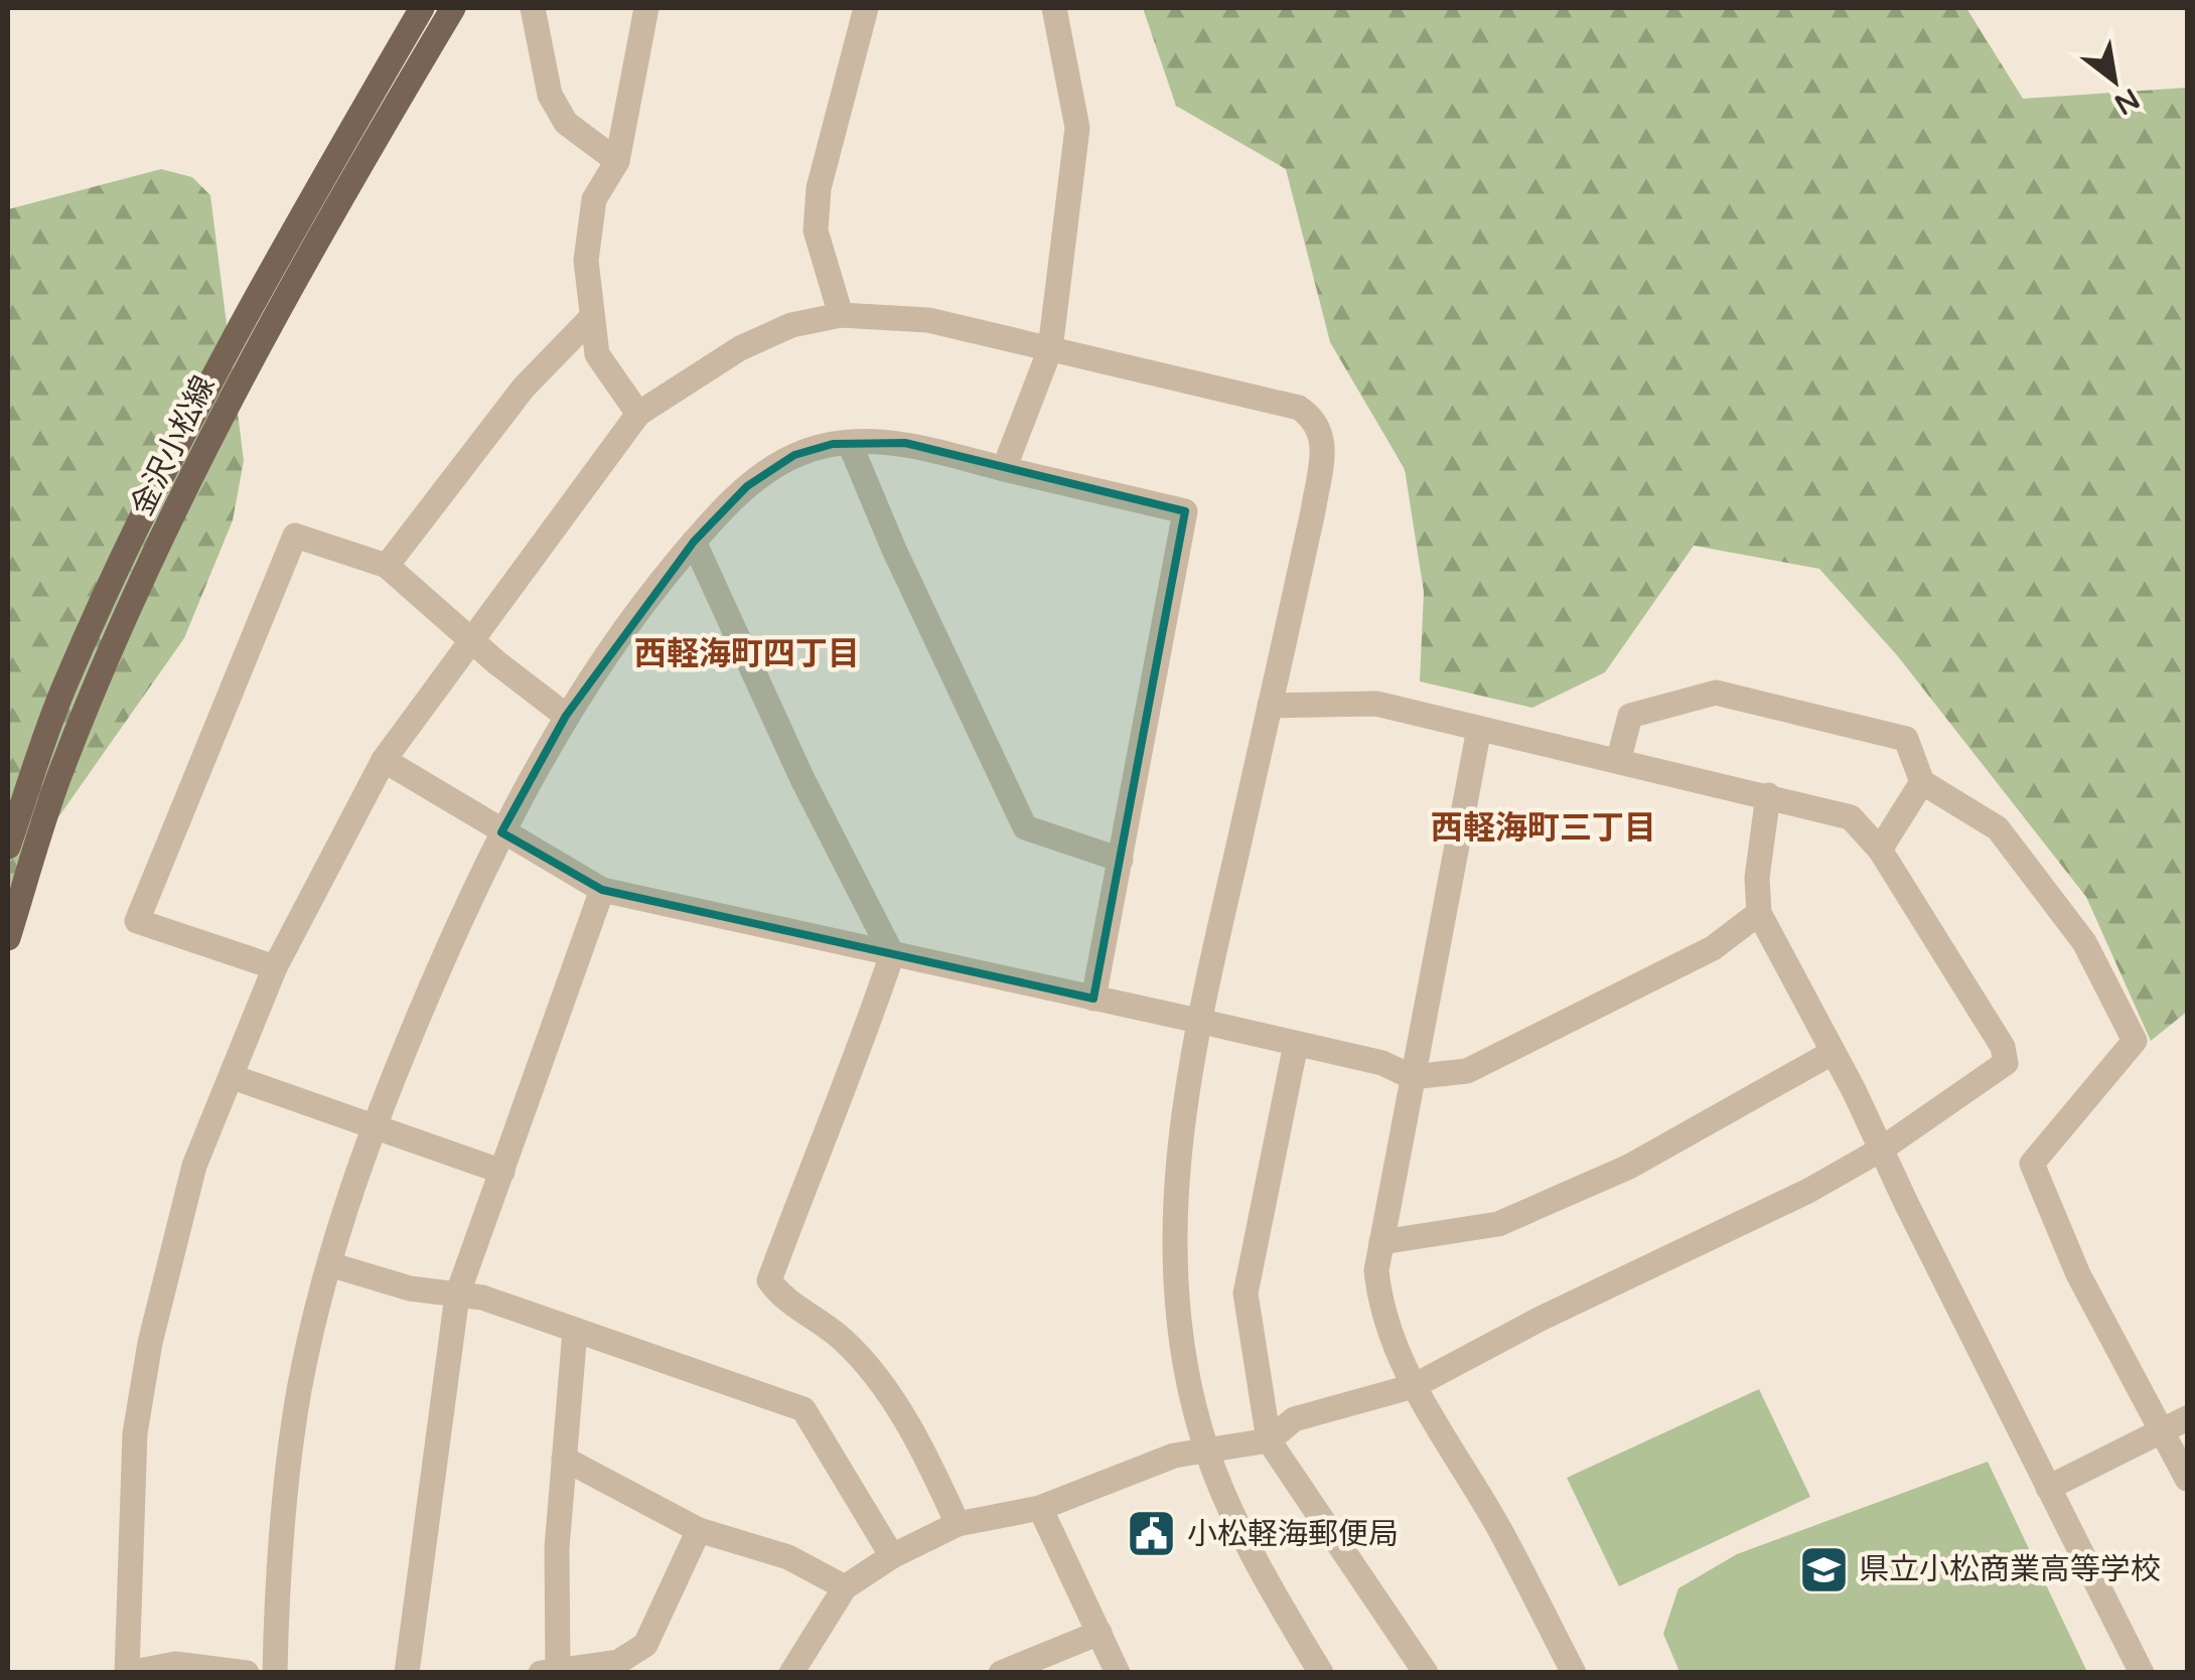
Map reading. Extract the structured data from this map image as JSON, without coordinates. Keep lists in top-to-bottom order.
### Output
{
  "streets": {
    "main road": ["金沢小松線"]
  },
  "districts": ["西軽海町四丁目", "西軽海町三丁目"],
  "places": {
    "public building": ["小松軽海郵便局"],
    "school or university": ["県立小松商業高等学校"]
  },
  "north": "bottom right"
}
